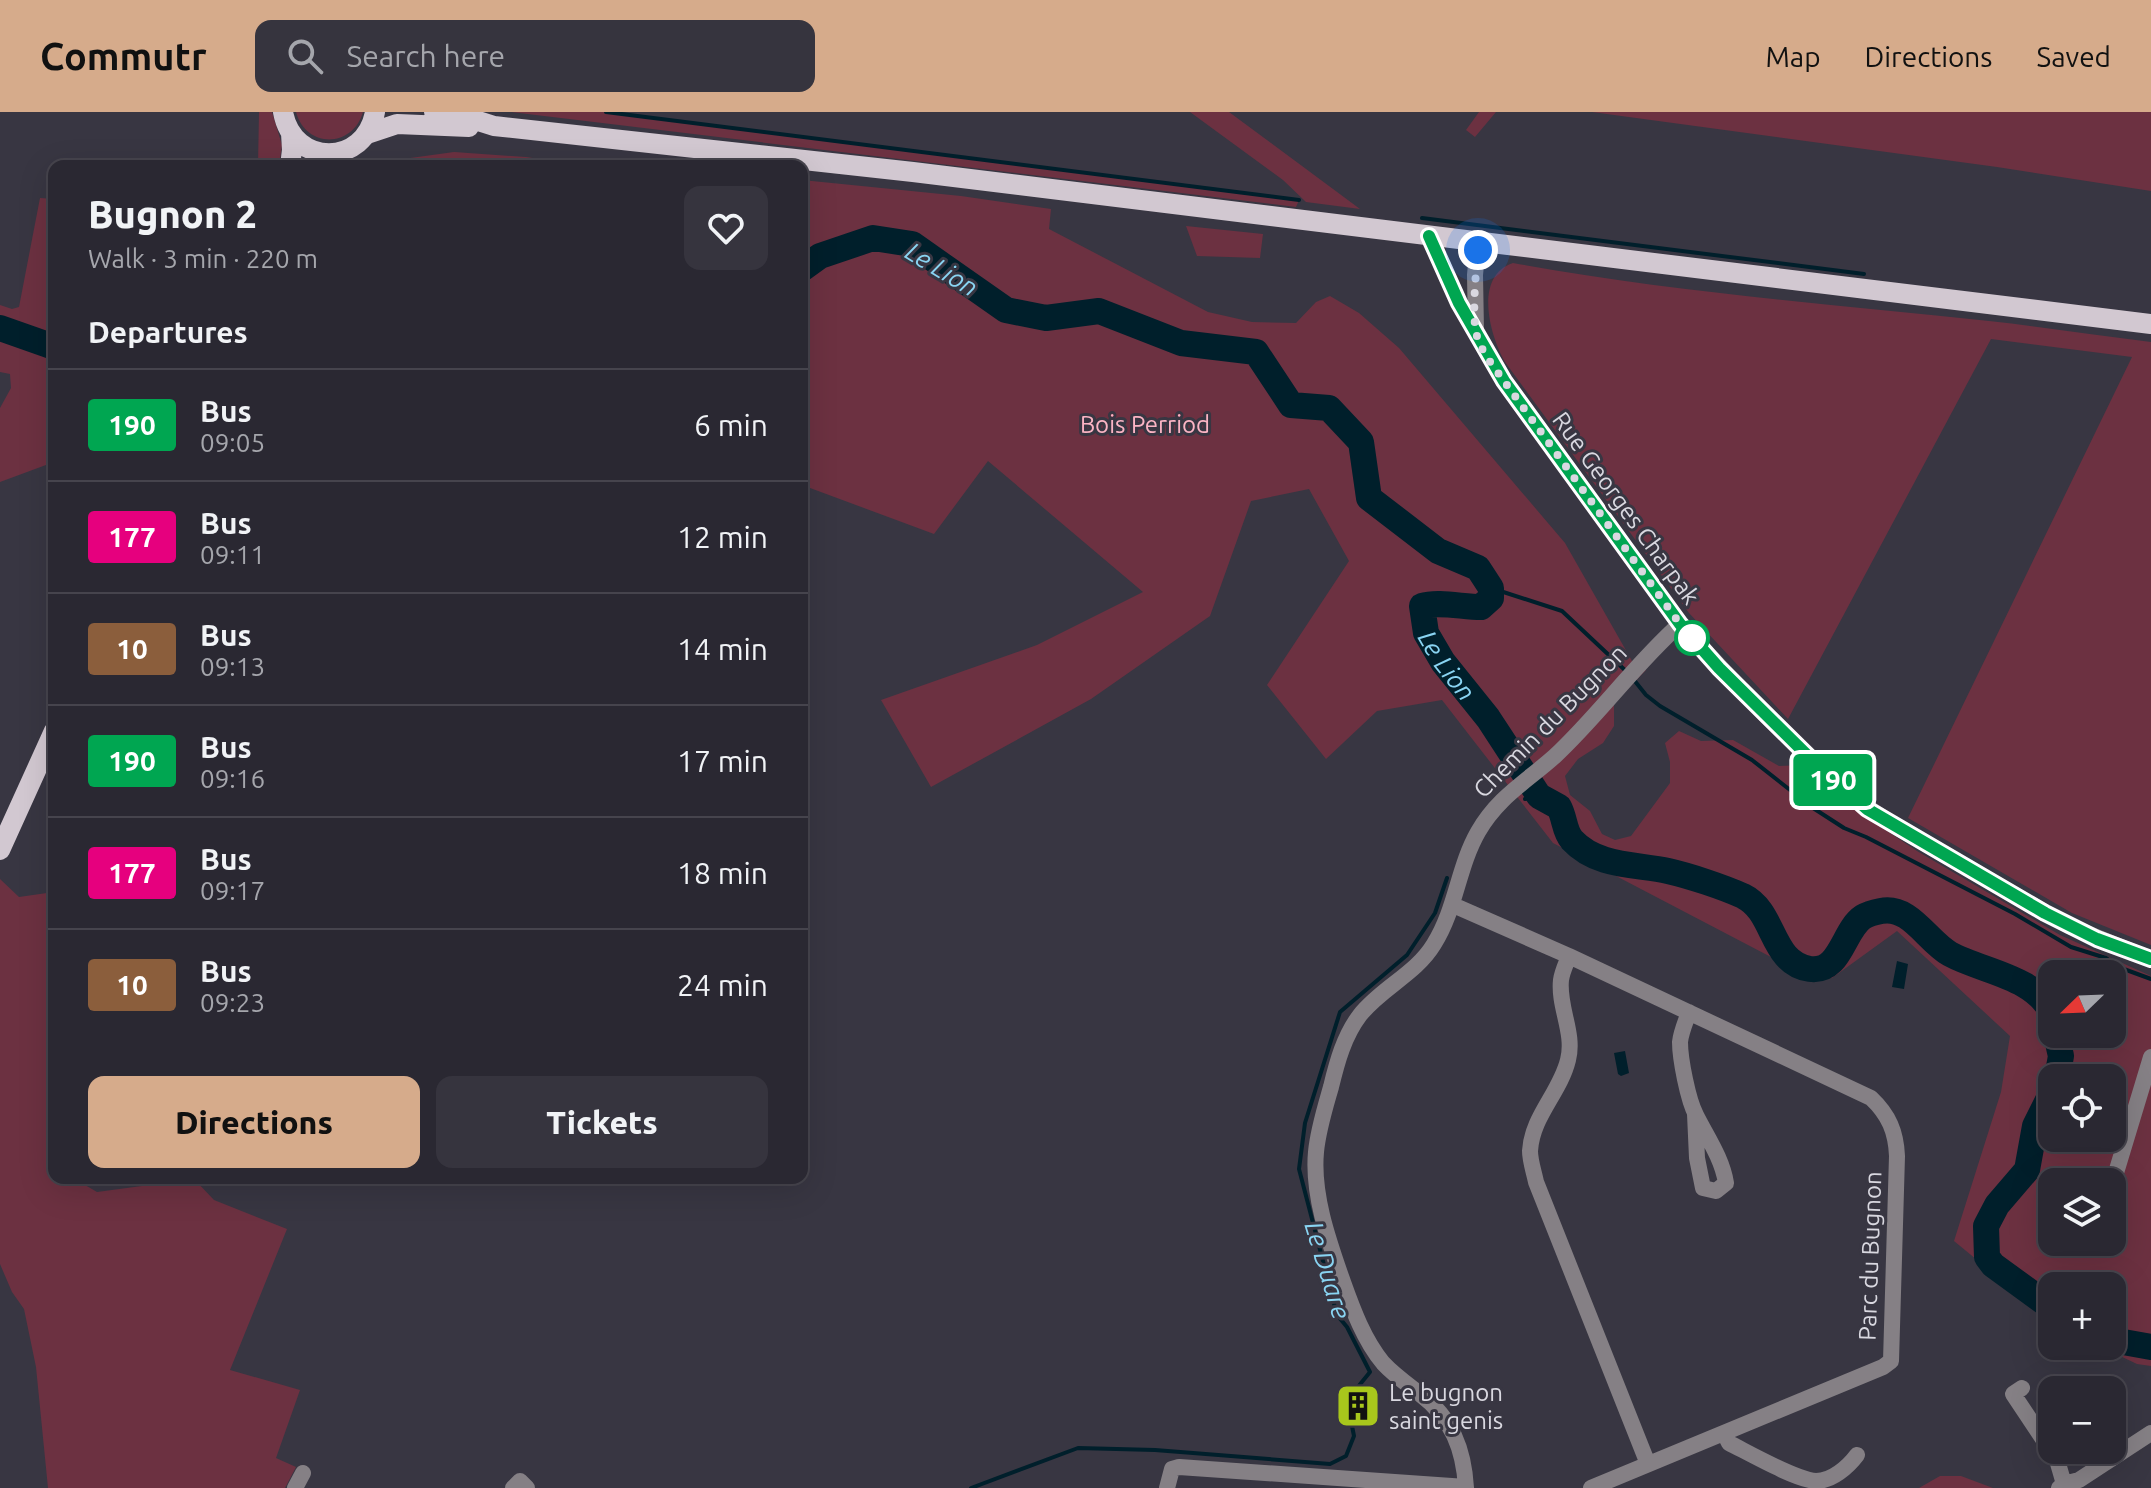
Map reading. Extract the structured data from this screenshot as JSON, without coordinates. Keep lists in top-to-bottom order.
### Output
{
  "streets": {
    "street": ["Rue Georges Charpak", "Chemin du Bugnon", "Parc du Bugnon"]
  },
  "crossings": [
    ["Rue Georges Charpak", "Chemin du Bugnon"],
    ["Chemin du Bugnon", "Parc du Bugnon"]
  ],
  "water": ["Le Lion", "Le Duare"],
  "parks": ["Bois Perriod"],
  "places": {
    "building": ["Le bugnon saint genis"]
  },
  "lines": ["bus line 190"],
  "north": "bottom left",
  "page": {
    "header": "Commutr",
    "search": "Search here",
    "nav": ["Map", "Directions", "Saved"],
    "on_map": "190",
    "heading": [
      ["Bugnon 2", "Walk · 3 min · 220 m"],
      "Departures"
    ],
    "list": [
      {
        "mark": "190",
        "name": "Bus",
        "note": "09:05",
        "value": "6 min"
      },
      {
        "mark": "177",
        "name": "Bus",
        "note": "09:11",
        "value": "12 min"
      },
      {
        "mark": "10",
        "name": "Bus",
        "note": "09:13",
        "value": "14 min"
      },
      {
        "mark": "190",
        "name": "Bus",
        "note": "09:16",
        "value": "17 min"
      },
      {
        "mark": "177",
        "name": "Bus",
        "note": "09:17",
        "value": "18 min"
      },
      {
        "mark": "10",
        "name": "Bus",
        "note": "09:23",
        "value": "24 min"
      }
    ],
    "map_buttons": ["+", "−"],
    "buttons": ["Directions", "Tickets"]
  }
}
